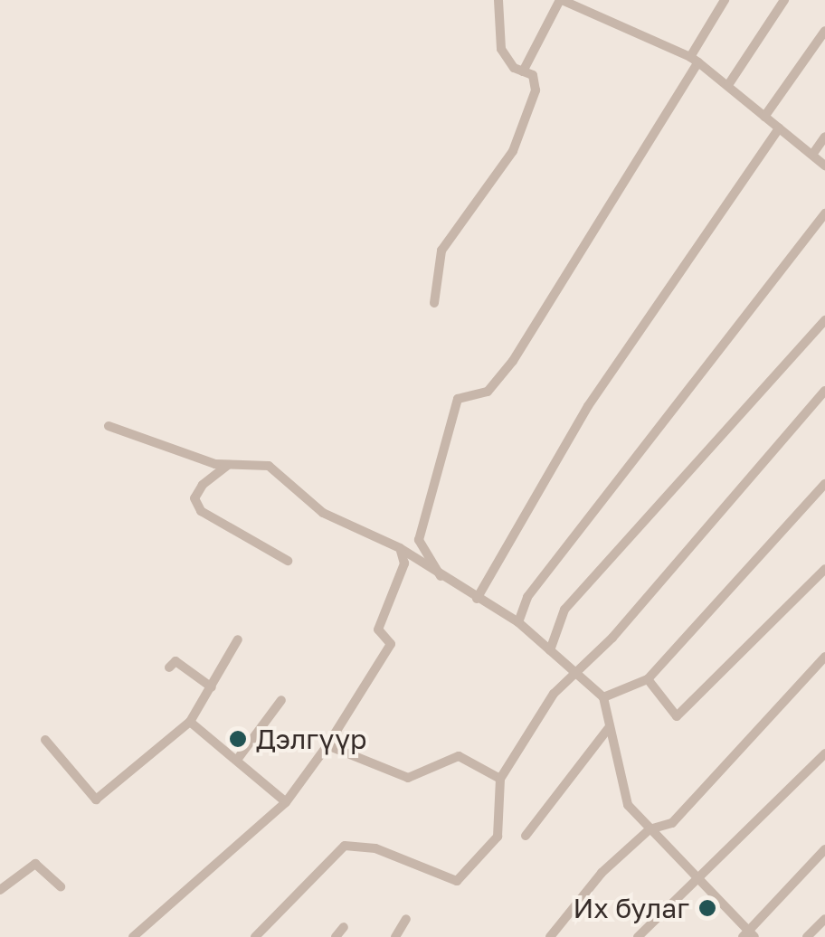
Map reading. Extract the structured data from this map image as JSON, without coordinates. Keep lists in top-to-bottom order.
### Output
{
  "places": ["Дэлгүүр", "Их булаг"]
}
